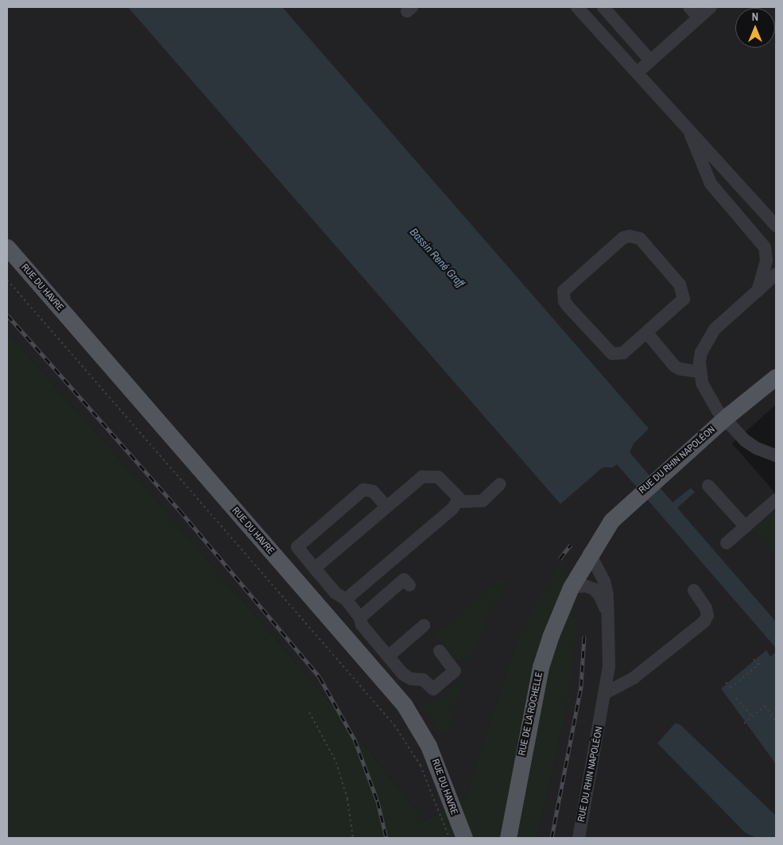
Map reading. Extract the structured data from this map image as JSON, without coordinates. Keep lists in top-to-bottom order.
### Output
{
  "streets": {
    "main road": ["RUE DU HAVRE", "RUE DU RHIN NAPOLÉON", "RUE DE LA ROCHELLE"]
  },
  "crossings": [
    ["RUE DU RHIN NAPOLÉON", "RUE DE LA ROCHELLE"]
  ],
  "water": ["Bassin René Graff"],
  "north": "top"
}
